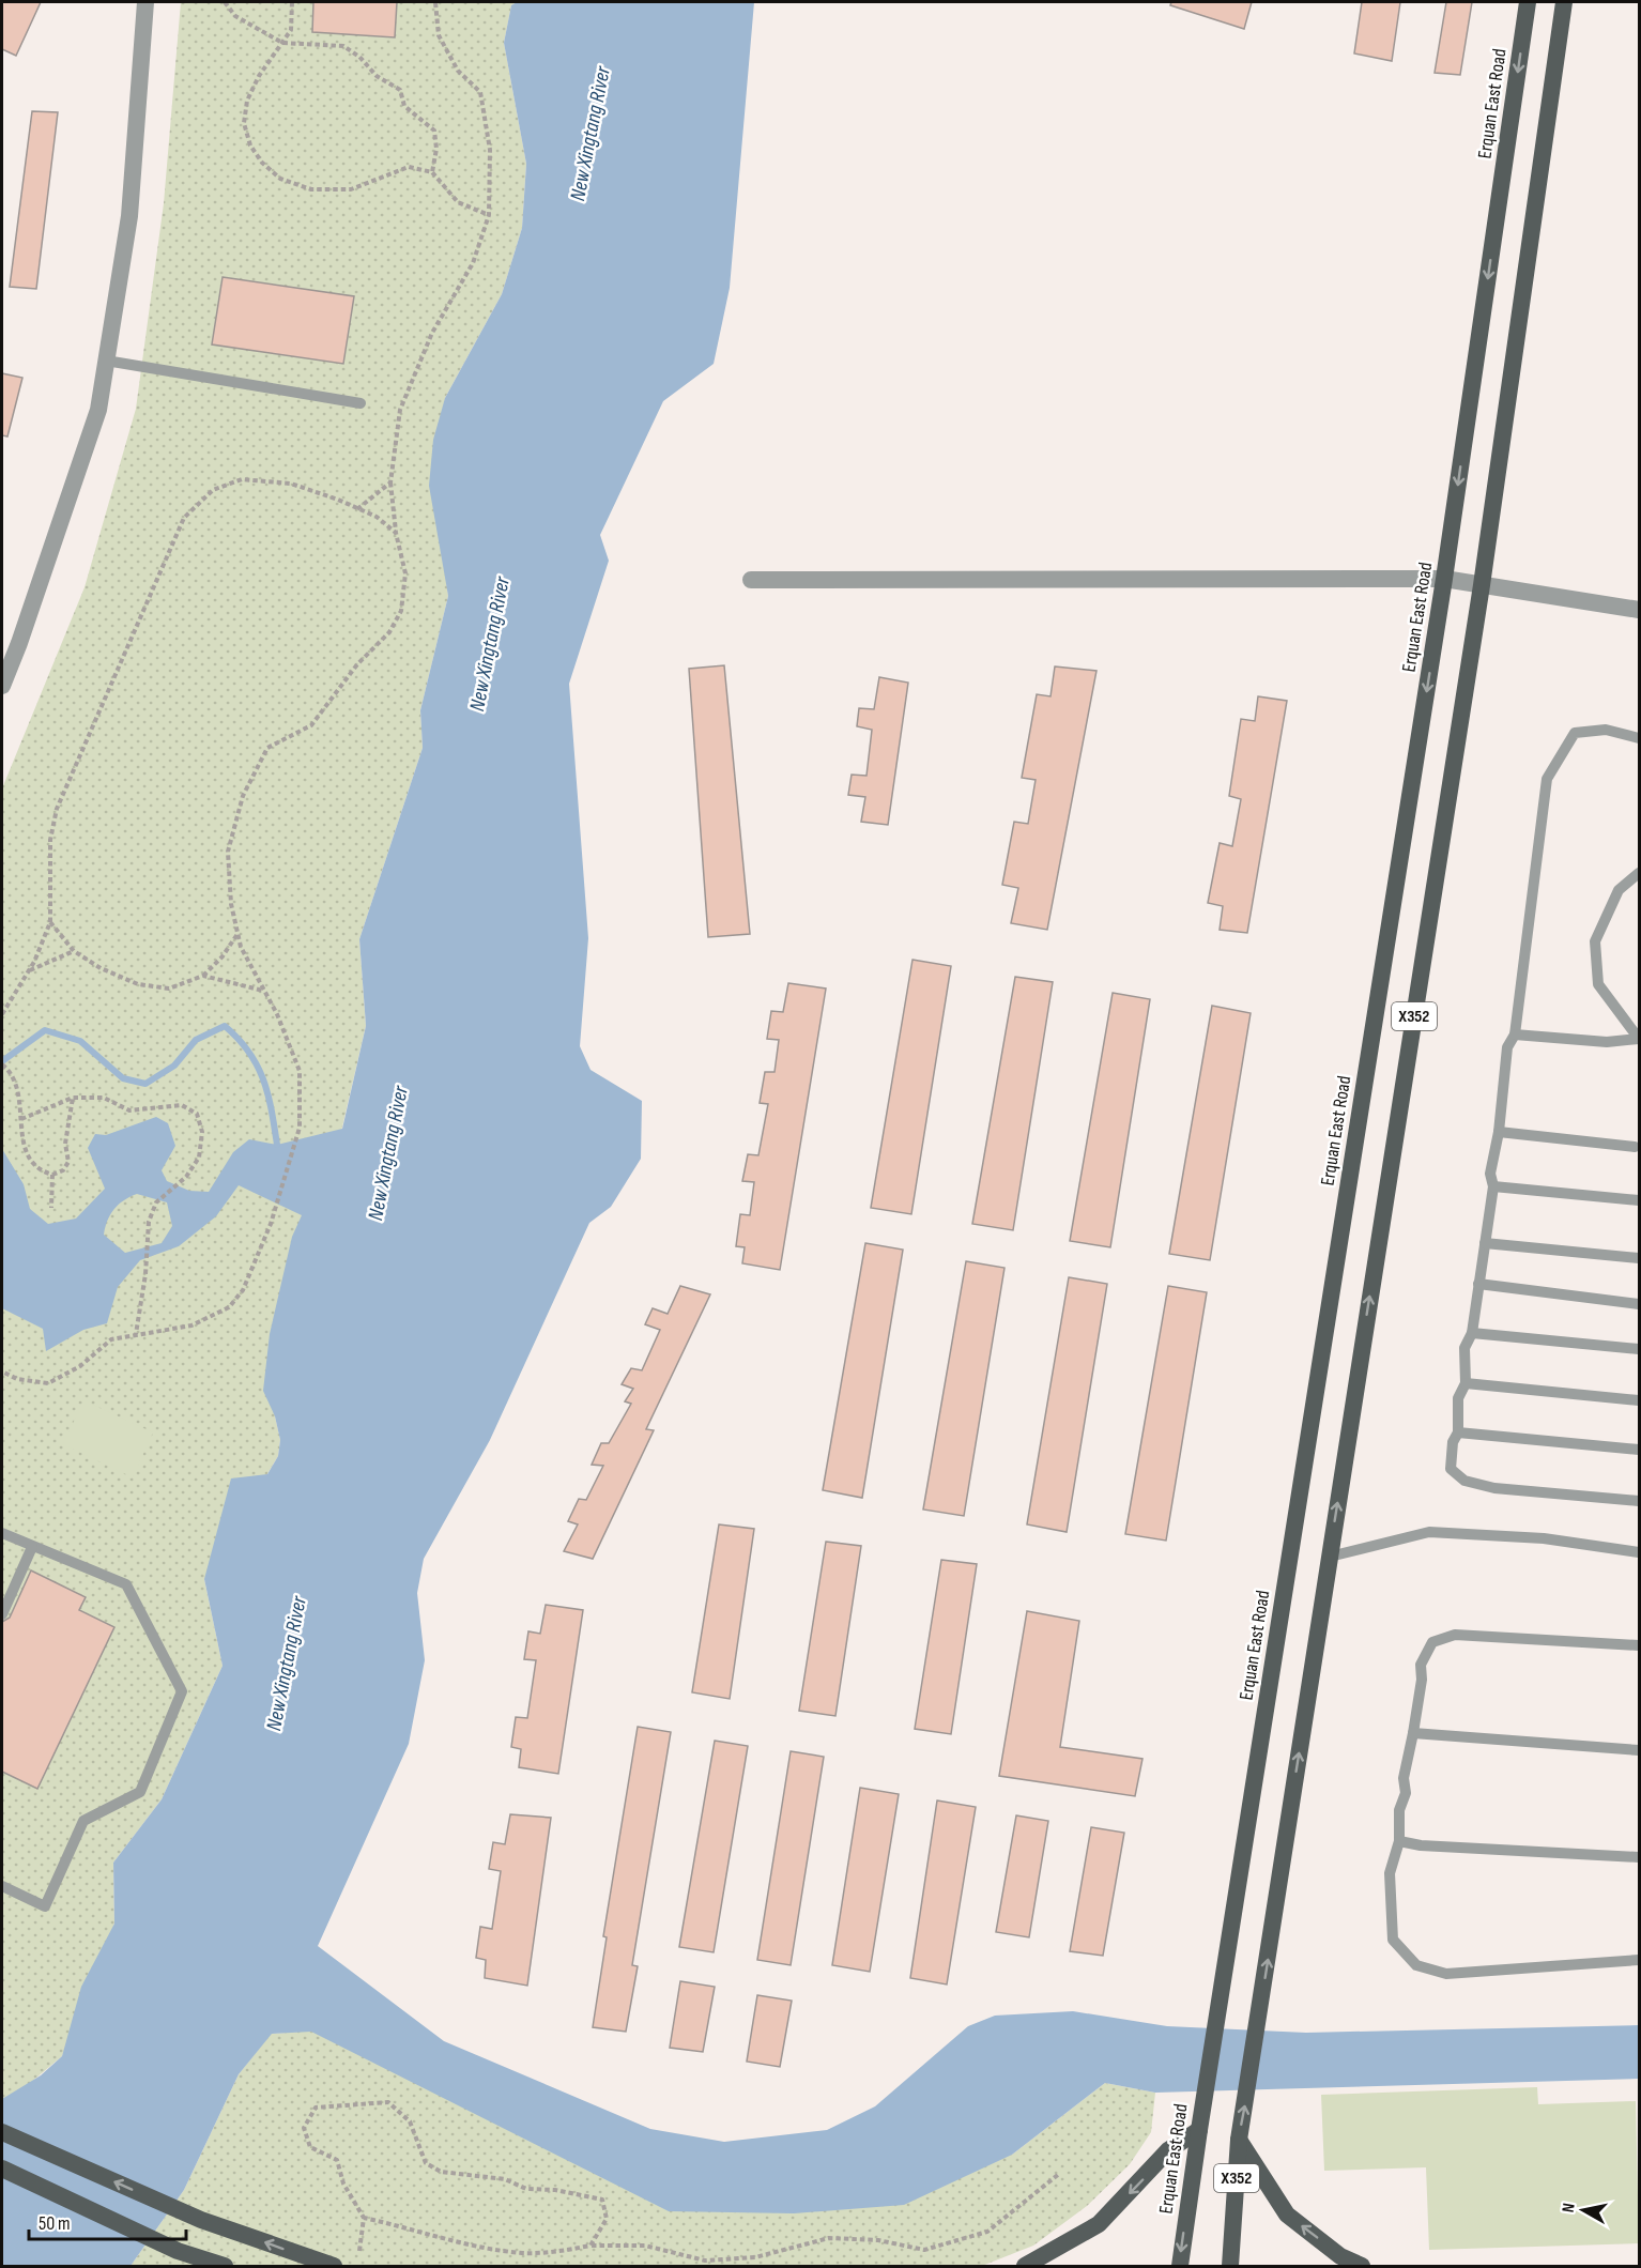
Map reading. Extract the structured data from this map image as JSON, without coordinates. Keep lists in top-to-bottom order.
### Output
{
  "streets": {
    "main road": ["Erquan East Road", "X352"]
  },
  "water": ["New Xingtang River"],
  "scale_bar": "50 m",
  "north": "left"
}
